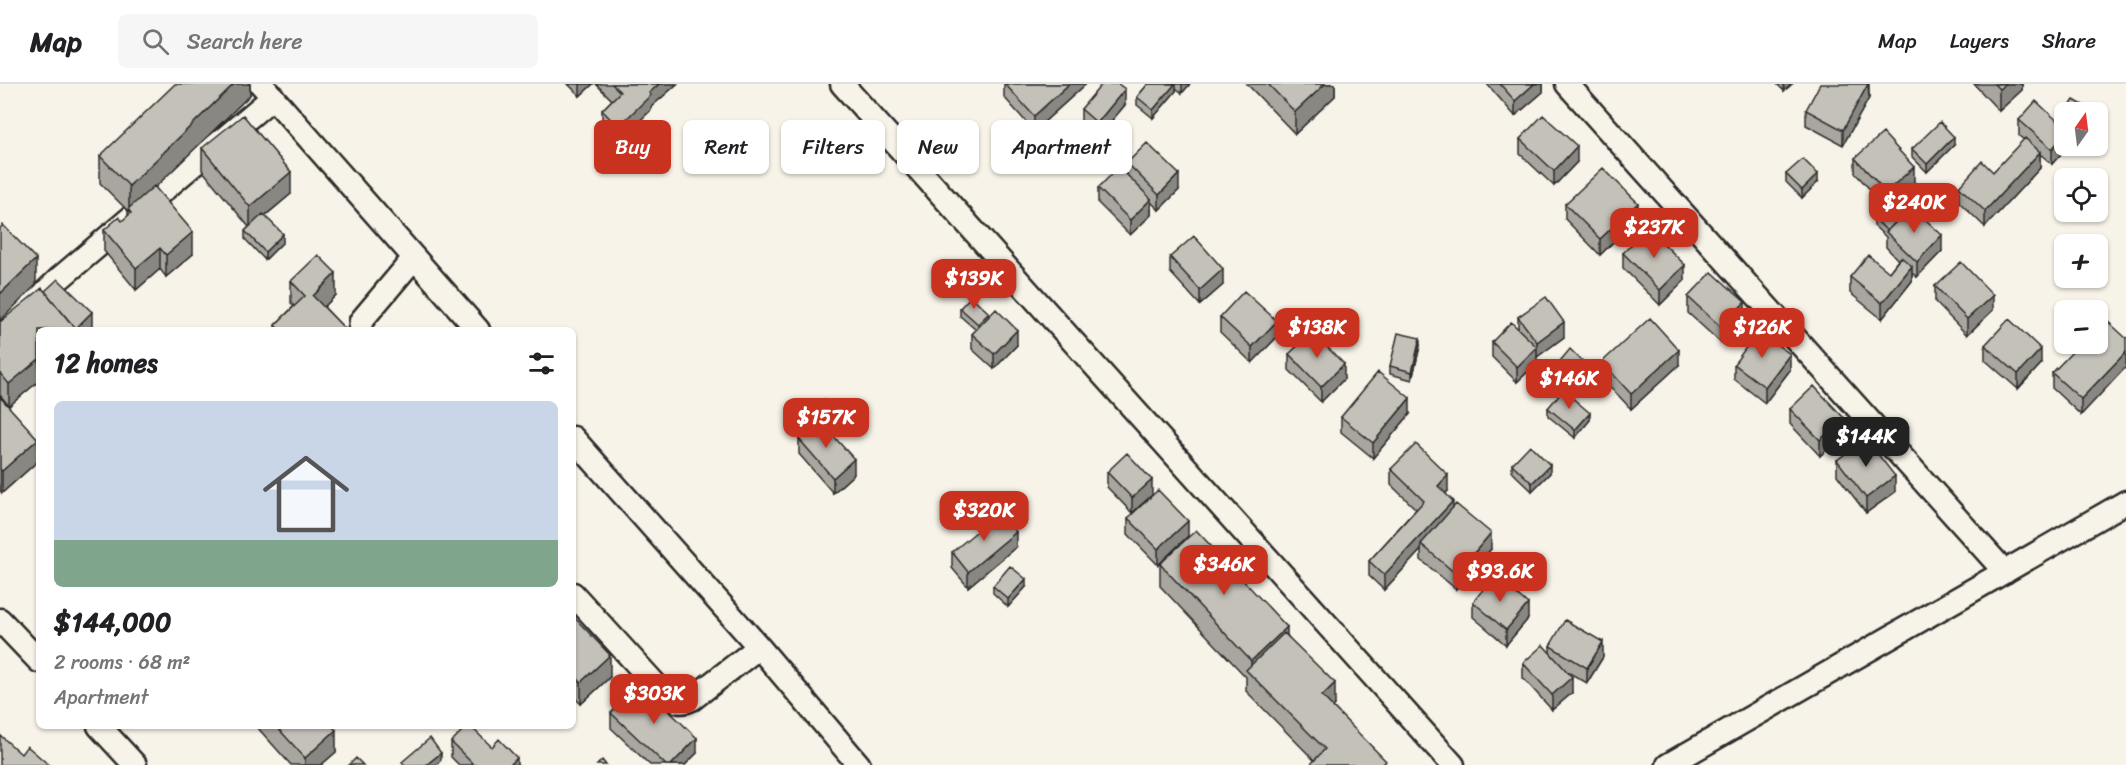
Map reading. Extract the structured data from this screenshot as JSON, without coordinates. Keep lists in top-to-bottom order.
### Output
{
  "north": "top",
  "page": {
    "header": "Map",
    "search": "Search here",
    "nav": ["Map", "Layers", "Share"],
    "map_buttons": ["+", "−"],
    "chip": [
      "Buy",
      "Rent",
      "Filters",
      "New",
      "Apartment"
    ],
    "price": [
      "$240K",
      "$237K",
      "$139K",
      "$138K",
      "$126K",
      "$146K",
      "$157K",
      "$144K",
      "$320K",
      "$346K",
      "$93.6K",
      "$303K"
    ],
    "heading": "12 homes",
    "list": [
      {
        "name": "$144,000",
        "note": "2 rooms · 68 m² · Apartment"
      }
    ]
  }
}
